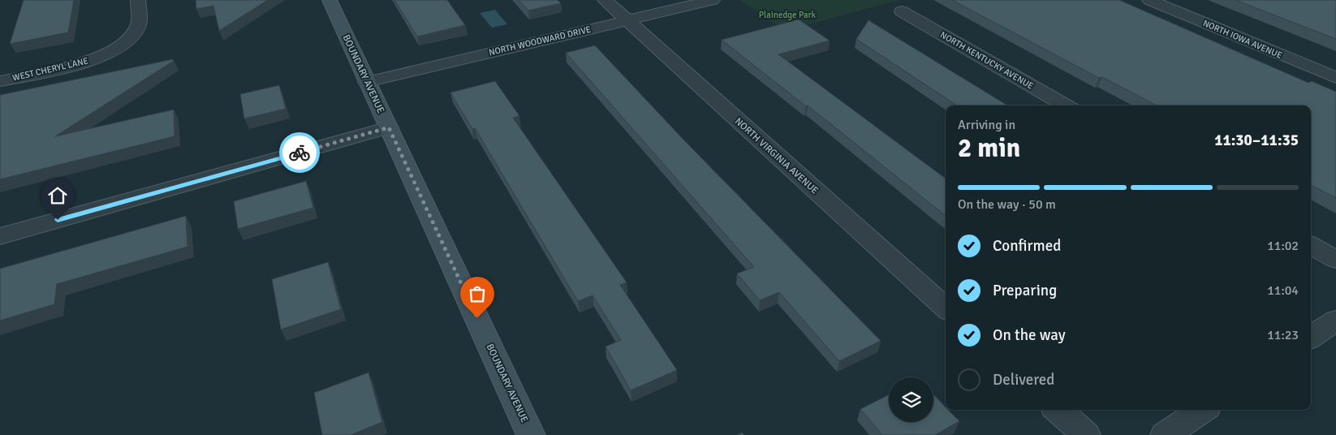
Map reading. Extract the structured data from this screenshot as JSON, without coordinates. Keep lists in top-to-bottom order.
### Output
{
  "streets": {
    "main road": ["BOUNDARY AVENUE"],
    "street": [
      "NORTH IOWA AVENUE",
      "NORTH WOODWARD DRIVE",
      "NORTH KENTUCKY AVENUE",
      "WEST CHERYL LANE",
      "NORTH VIRGINIA AVENUE"
    ]
  },
  "crossings": [
    ["NORTH WOODWARD DRIVE", "BOUNDARY AVENUE"],
    ["NORTH WOODWARD DRIVE", "NORTH VIRGINIA AVENUE"]
  ],
  "parks": ["Plainedge Park"],
  "page": {
    "heading": ["2 min", "Arriving in", "11:30–11:35"],
    "bar": "On the way · 50 m",
    "list": [
      ["Confirmed", "11:02"],
      ["Preparing", "11:04"],
      ["On the way", "11:23"],
      "Delivered"
    ]
  }
}
